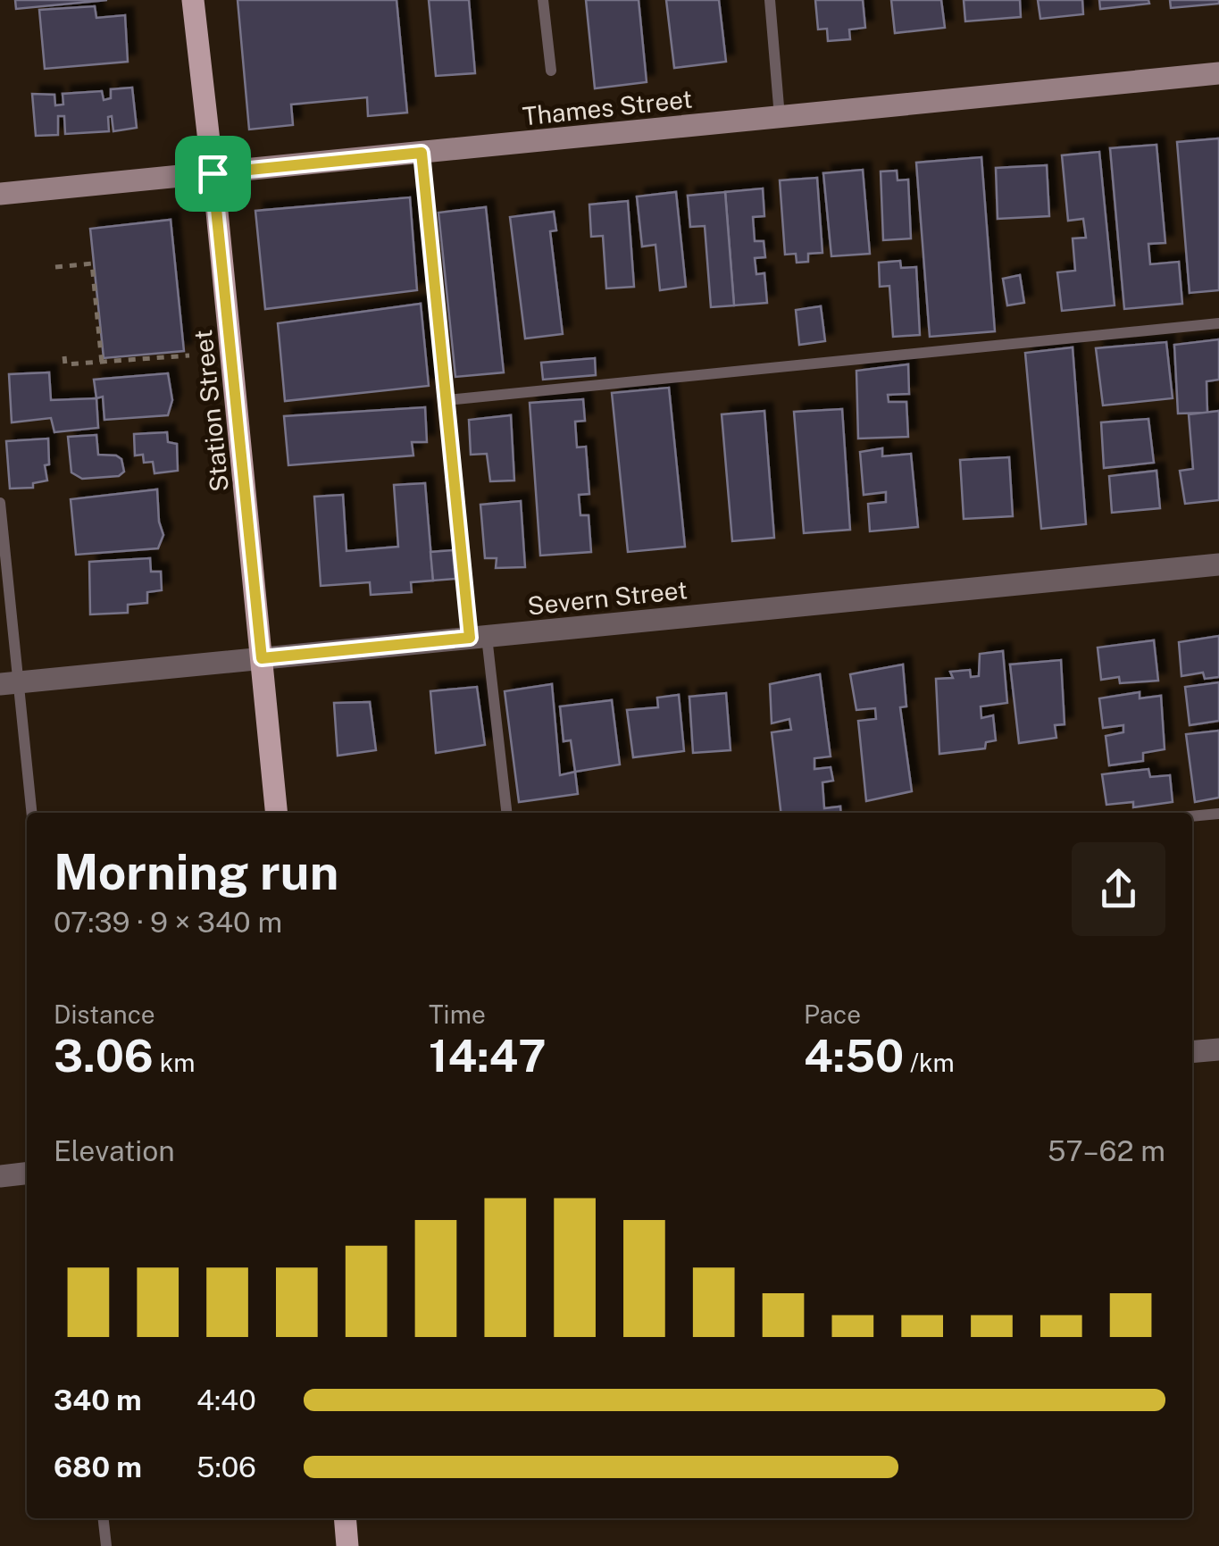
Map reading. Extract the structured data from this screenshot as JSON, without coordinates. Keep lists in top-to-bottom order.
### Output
{
  "streets": {
    "main road": ["Thames Street", "Station Street"],
    "street": ["Severn Street"]
  },
  "crossings": [
    ["Thames Street", "Station Street"],
    ["Station Street", "Severn Street"]
  ],
  "page": {
    "heading": ["Morning run", "07:39 · 9 × 340 m"],
    "stats": [
      ["Distance", "3.06 km"],
      ["Time", "14:47"],
      ["Pace", "4:50 /km"]
    ],
    "chart": ["Elevation", "57–62 m"],
    "list": [
      {
        "name": "340 m",
        "note": "4:40"
      },
      {
        "name": "680 m",
        "note": "5:06"
      }
    ]
  }
}
